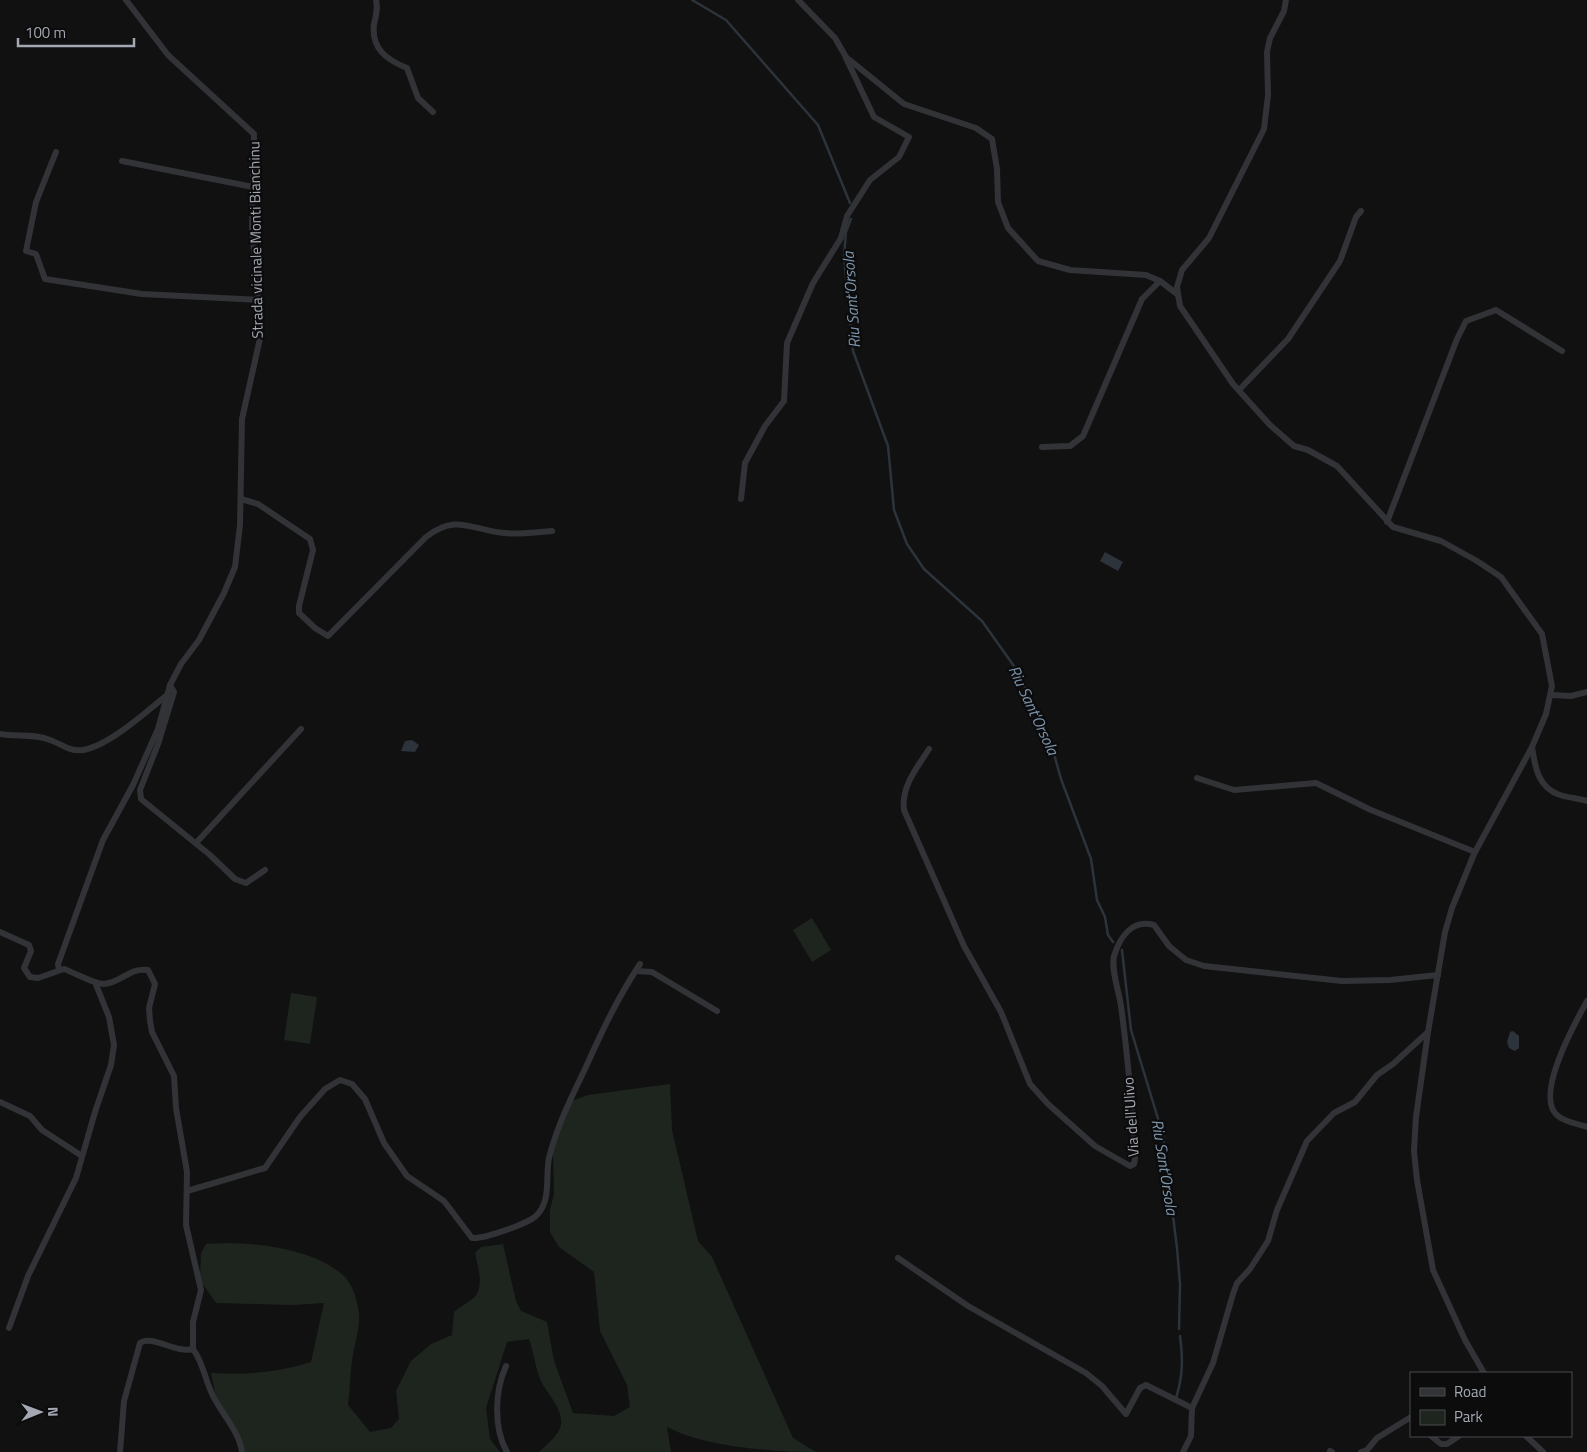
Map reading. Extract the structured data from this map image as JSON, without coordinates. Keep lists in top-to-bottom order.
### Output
{
  "streets": {
    "street": ["Strada vicinale Monti Bianchinu", "Via dell'Ulivo"]
  },
  "water": ["Riu Sant'Orsola"],
  "legend": ["Road", "Park"],
  "scale_bar": "100 m",
  "north": "right"
}
